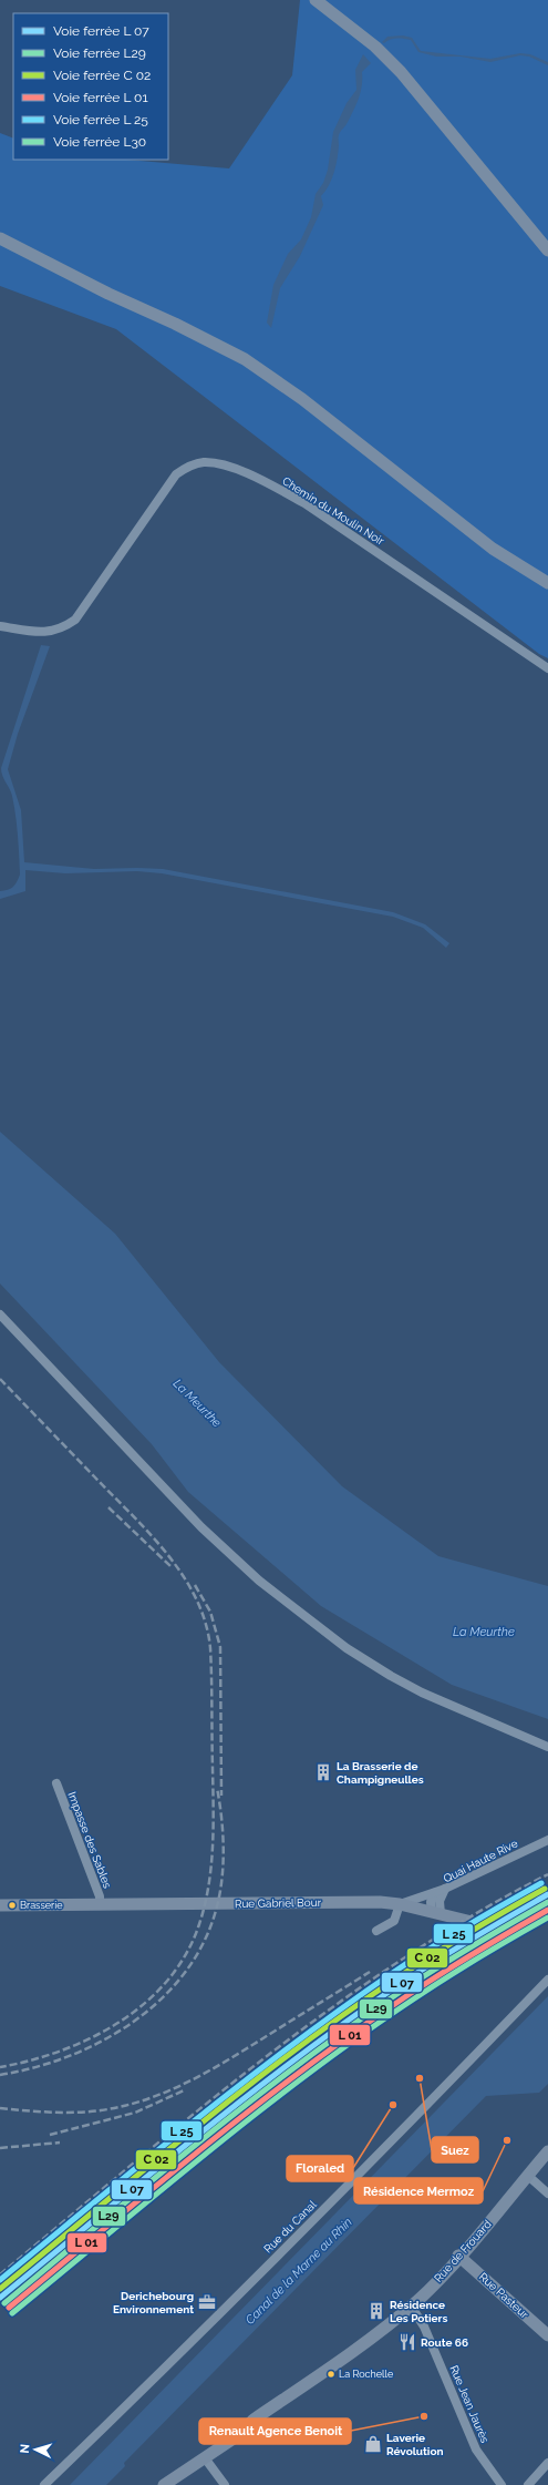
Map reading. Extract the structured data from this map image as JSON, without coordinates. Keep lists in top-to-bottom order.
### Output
{
  "streets": {
    "main road": ["Rue Gabriel Bour", "Rue de Frouard", "Rue Pasteur"],
    "street": [
      "Chemin du Moulin Noir",
      "Impasse des Sables",
      "Quai Haute Rive",
      "Rue du Canal",
      "Rue Jean Jaurès"
    ]
  },
  "crossings": [
    ["Impasse des Sables", "Rue Gabriel Bour"],
    ["Quai Haute Rive", "Rue Gabriel Bour"],
    ["Rue de Frouard", "Rue Pasteur"],
    ["Rue de Frouard", "Rue Jean Jaurès"]
  ],
  "water": ["La Meurthe", "Canal de la Marne au Rhin"],
  "places": {
    "building": ["La Brasserie de Champigneulles", "Résidence Les Potiers"],
    "other": [
      "Brasserie",
      "Suez",
      "Floraled",
      "Résidence Mermoz",
      "La Rochelle",
      "Renault Agence Benoit"
    ],
    "office": ["Derichebourg Environnement"],
    "restaurant": ["Route 66"],
    "shop": ["Laverie Révolution"]
  },
  "lines": ["rail line L29", "rail line L30"],
  "legend": [
    "Voie ferrée L 07",
    "Voie ferrée L29",
    "Voie ferrée C 02",
    "Voie ferrée L 01",
    "Voie ferrée L 25",
    "Voie ferrée L30"
  ],
  "north": "left"
}
